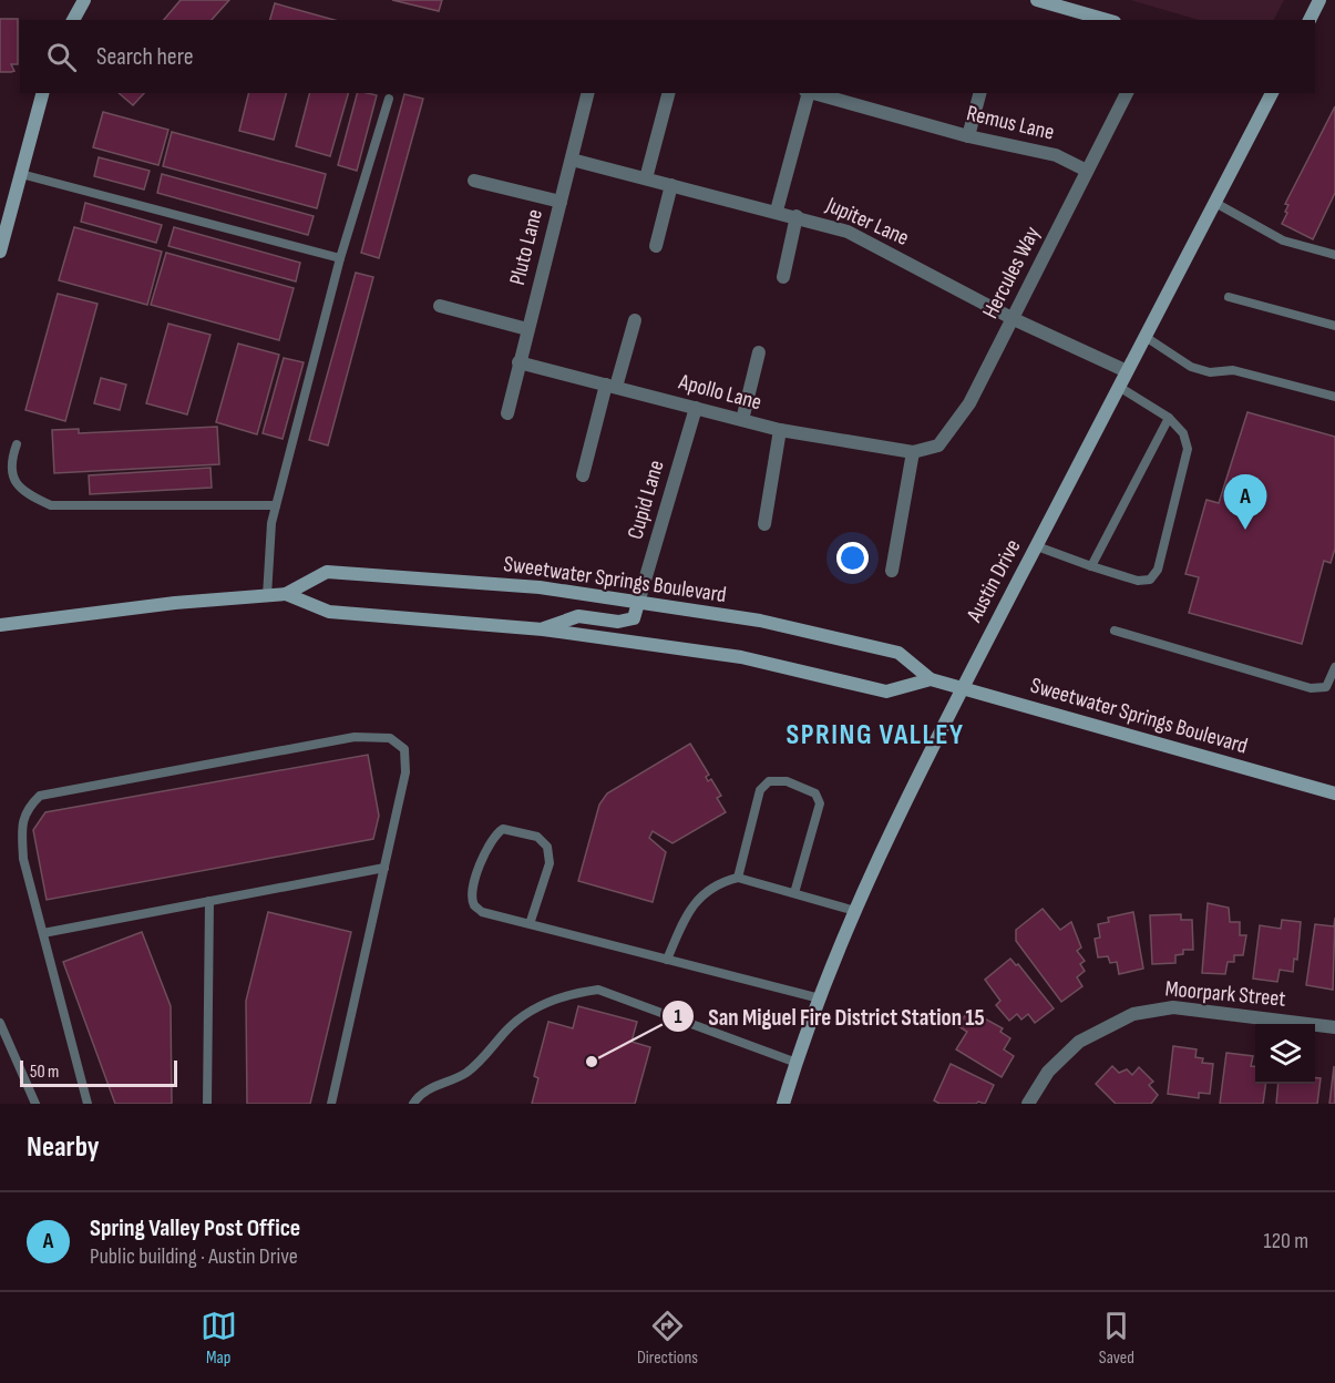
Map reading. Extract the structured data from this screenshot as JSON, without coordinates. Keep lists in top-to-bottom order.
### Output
{
  "streets": {
    "main road": ["Sweetwater Springs Boulevard", "Austin Drive"],
    "street": [
      "Remus Lane",
      "Jupiter Lane",
      "Pluto Lane",
      "Hercules Way",
      "Apollo Lane",
      "Cupid Lane",
      "Moorpark Street"
    ]
  },
  "crossings": [
    ["Remus Lane", "Hercules Way"],
    ["Jupiter Lane", "Pluto Lane"],
    ["Jupiter Lane", "Hercules Way"],
    ["Jupiter Lane", "Austin Drive"],
    ["Pluto Lane", "Apollo Lane"],
    ["Hercules Way", "Apollo Lane"],
    ["Apollo Lane", "Cupid Lane"],
    ["Cupid Lane", "Sweetwater Springs Boulevard"],
    ["Sweetwater Springs Boulevard", "Austin Drive"]
  ],
  "districts": ["SPRING VALLEY"],
  "places": ["San Miguel Fire District Station 15"],
  "scale_bar": "50 m",
  "page": {
    "search": "Search here",
    "pins": "A",
    "scale": "50 m",
    "heading": "Nearby",
    "list": [
      {
        "mark": "A",
        "name": "Spring Valley Post Office",
        "note": "Public building · Austin Drive",
        "value": "120 m"
      }
    ],
    "nav": ["Map", "Directions", "Saved"]
  }
}
